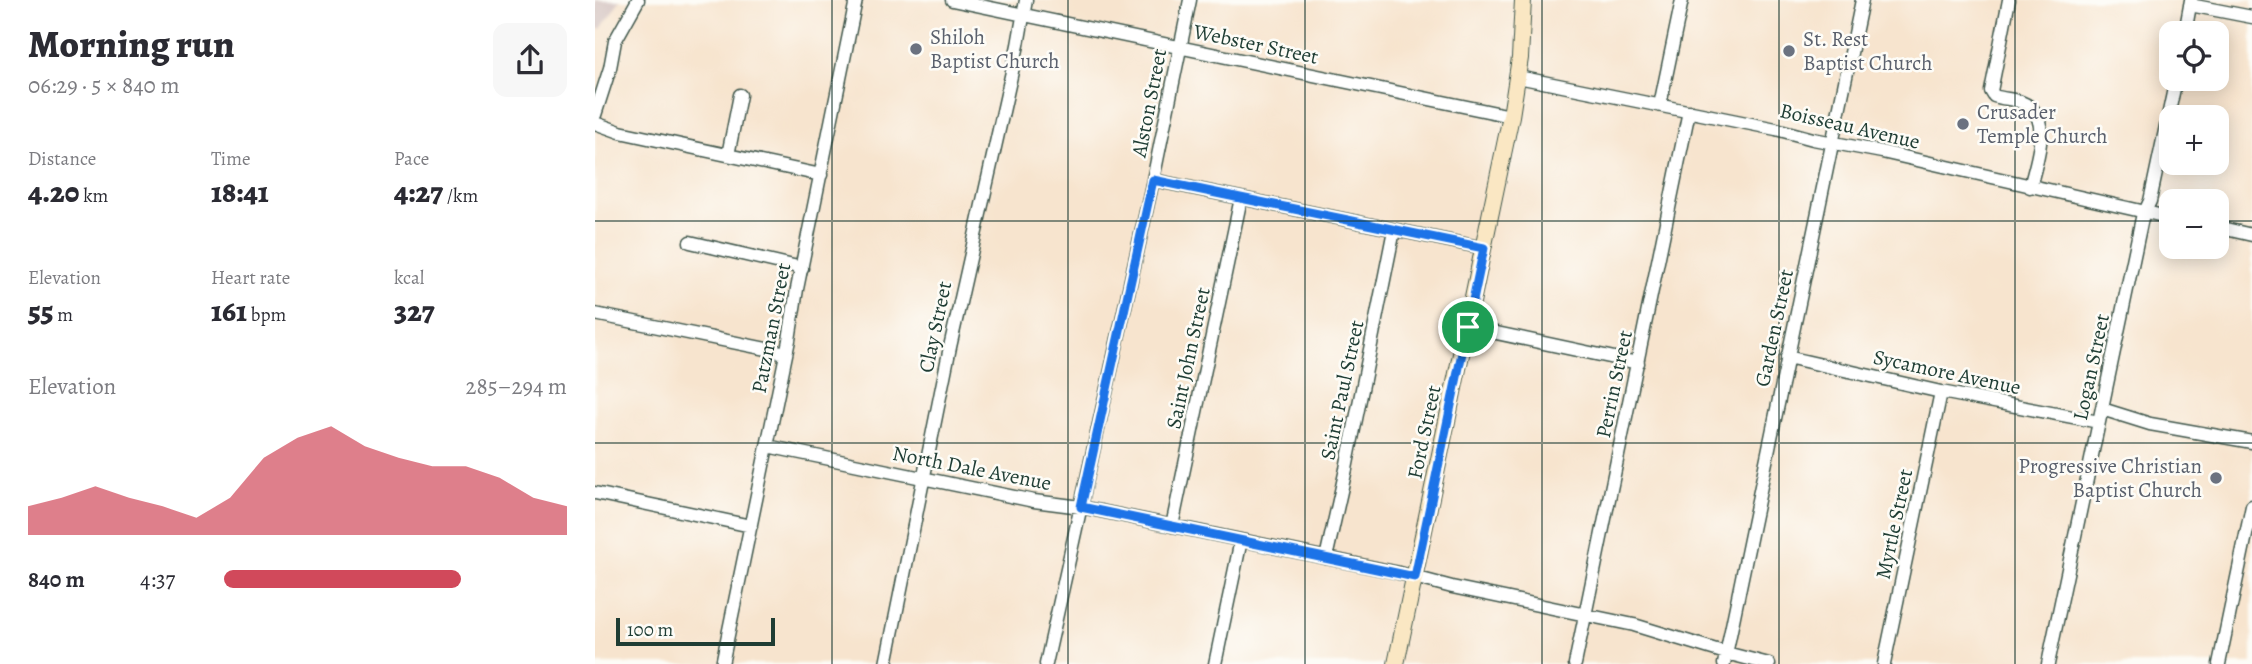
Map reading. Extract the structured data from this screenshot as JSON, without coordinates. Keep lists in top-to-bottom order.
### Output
{
  "streets": {
    "main road": ["Ford Street"],
    "street": [
      "Webster Street",
      "Alston Street",
      "Boisseau Avenue",
      "Clay Street",
      "Patzman Street",
      "Garden Street",
      "Saint John Street",
      "Logan Street",
      "Sycamore Avenue",
      "Perrin Street",
      "Saint Paul Street",
      "North Dale Avenue",
      "Myrtle Street"
    ]
  },
  "crossings": [
    ["Webster Street", "Alston Street"],
    ["Webster Street", "Clay Street"],
    ["Webster Street", "Ford Street"],
    ["Alston Street", "North Dale Avenue"],
    ["Boisseau Avenue", "Garden Street"],
    ["Boisseau Avenue", "Logan Street"],
    ["Boisseau Avenue", "Perrin Street"],
    ["Boisseau Avenue", "Ford Street"],
    ["Clay Street", "North Dale Avenue"],
    ["Patzman Street", "North Dale Avenue"],
    ["Garden Street", "Sycamore Avenue"],
    ["Garden Street", "North Dale Avenue"],
    ["Saint John Street", "North Dale Avenue"],
    ["Logan Street", "Sycamore Avenue"],
    ["Sycamore Avenue", "Myrtle Street"],
    ["Perrin Street", "North Dale Avenue"],
    ["Saint Paul Street", "North Dale Avenue"],
    ["Ford Street", "North Dale Avenue"]
  ],
  "places": [
    "Shiloh Baptist Church",
    "St. Rest Baptist Church",
    "Crusader Temple Church",
    "Progressive Christian Baptist Church"
  ],
  "scale_bar": "100 m",
  "page": {
    "heading": ["Morning run", "06:29 · 5 × 840 m"],
    "map_buttons": ["+", "−"],
    "stats": [
      ["Distance", "4.20 km"],
      ["Time", "18:41"],
      ["Pace", "4:27 /km"],
      ["Elevation", "55 m"],
      ["Heart rate", "161 bpm"],
      ["kcal", "327"]
    ],
    "chart": ["Elevation", "285–294 m"],
    "list": [
      {
        "name": "840 m",
        "note": "4:37"
      }
    ],
    "scale": "100 m"
  }
}
